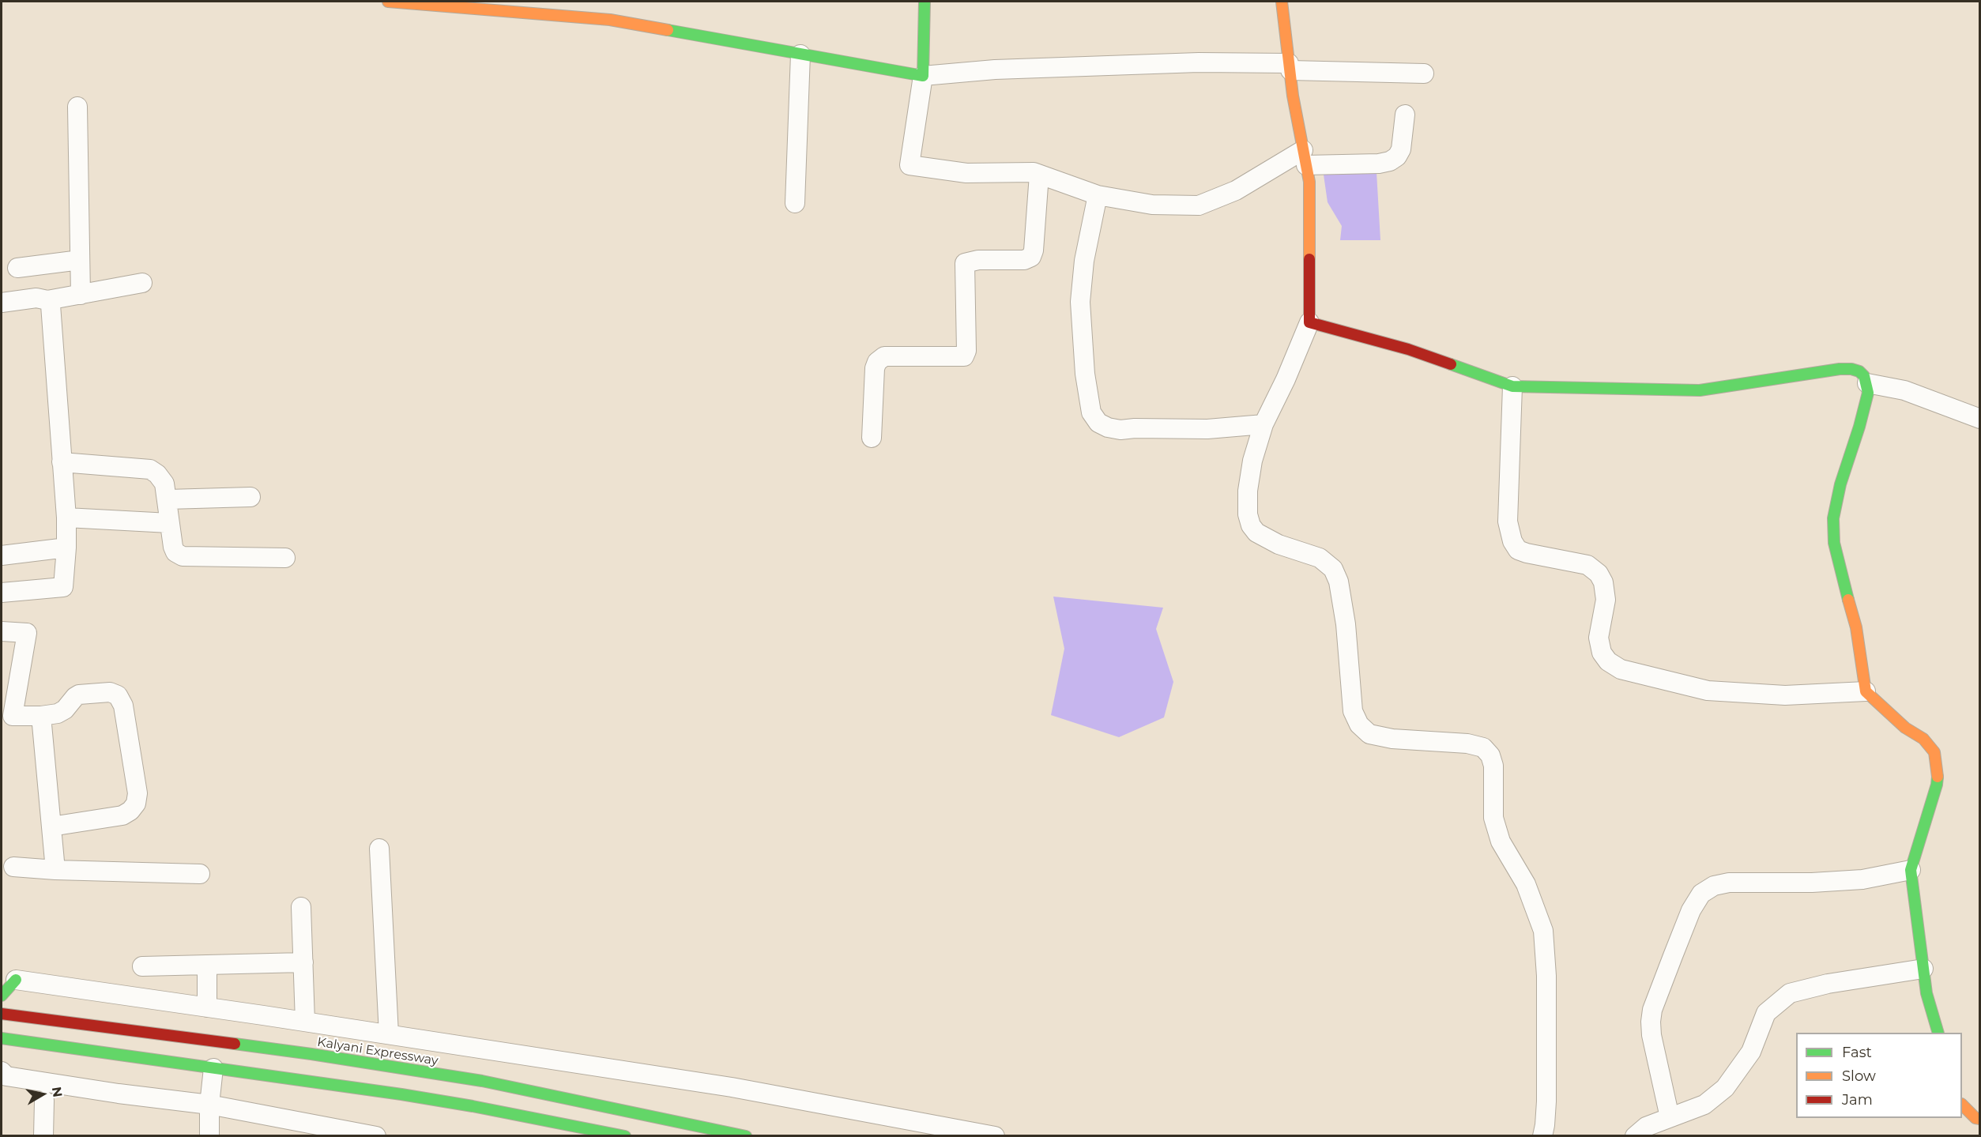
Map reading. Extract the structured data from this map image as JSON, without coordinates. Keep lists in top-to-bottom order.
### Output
{
  "streets": {
    "main road": ["Kalyani Expressway"]
  },
  "legend": ["Fast", "Slow", "Jam"],
  "north": "right"
}
